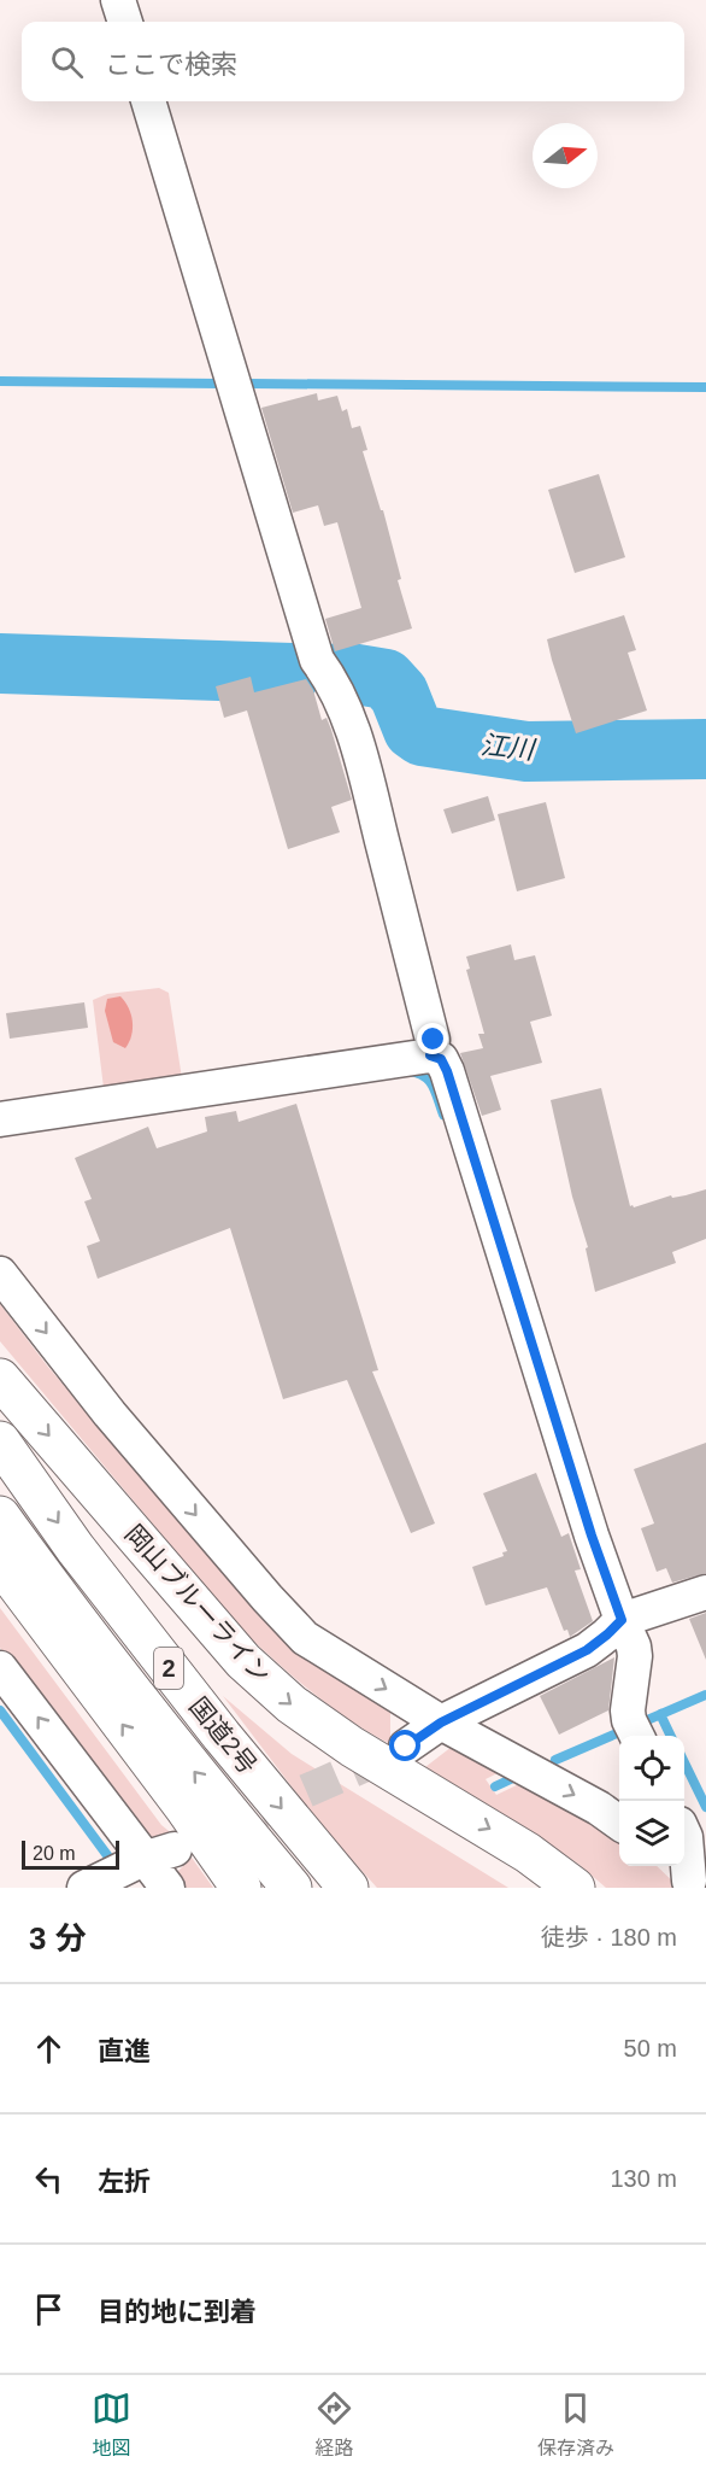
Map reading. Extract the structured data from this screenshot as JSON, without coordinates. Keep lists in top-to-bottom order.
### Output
{
  "streets": {
    "main road": ["岡山ブルーライン", "2", "国道2号"]
  },
  "water": ["江川"],
  "scale_bar": "20 m",
  "north": "right",
  "page": {
    "search": "ここで検索",
    "scale": "20 m",
    "heading": ["3 分", "徒歩 · 180 m"],
    "list": [
      ["直進", "50 m"],
      ["左折", "130 m"],
      "目的地に到着"
    ],
    "nav": ["地図", "経路", "保存済み"]
  }
}
